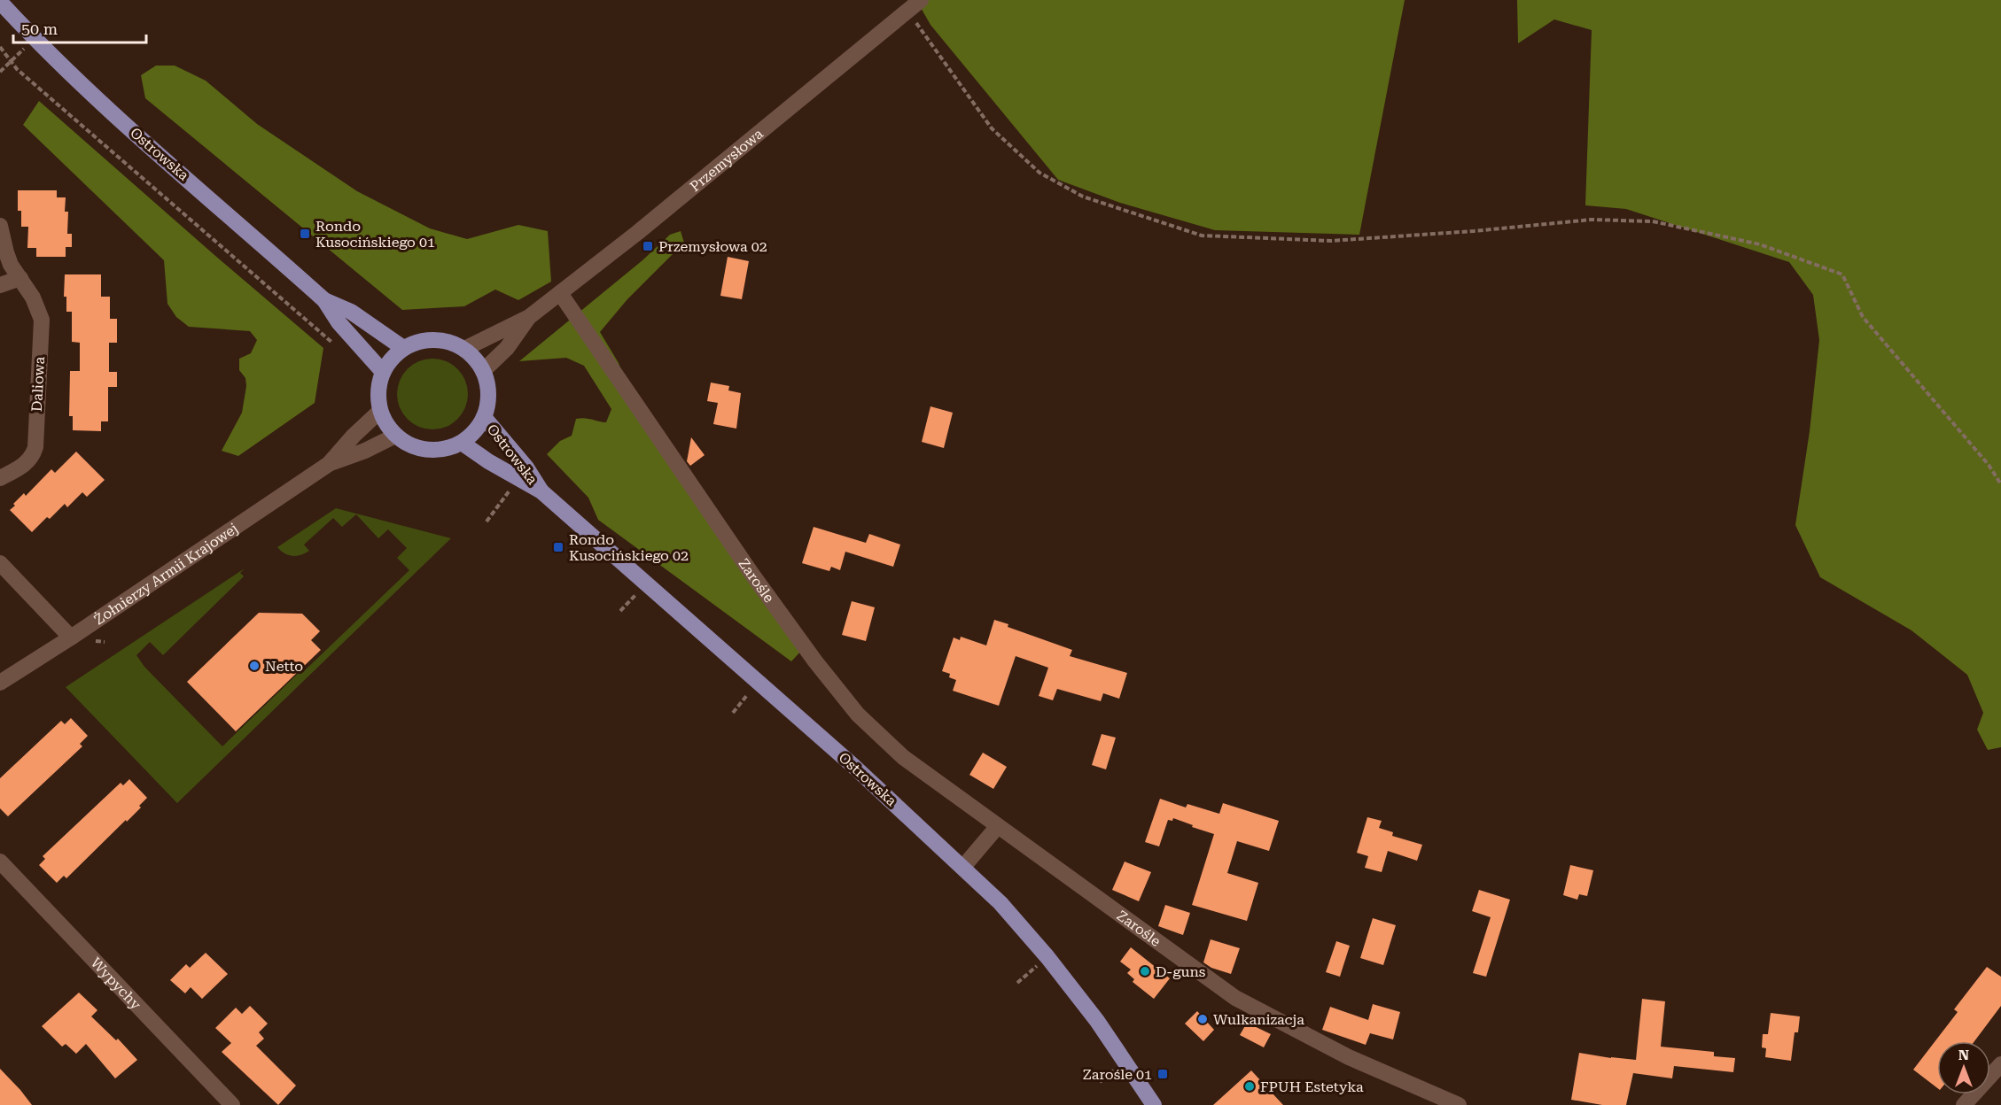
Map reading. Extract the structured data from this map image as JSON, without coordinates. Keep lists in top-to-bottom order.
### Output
{
  "streets": {
    "main road": ["Ostrowska"],
    "street": [
      "Przemysłowa",
      "Daliowa",
      "Żołnierzy Armii Krajowej",
      "Zarośle",
      "Wypychy"
    ]
  },
  "crossings": [
    ["Ostrowska", "Przemysłowa"],
    ["Ostrowska", "Żołnierzy Armii Krajowej"],
    ["Przemysłowa", "Żołnierzy Armii Krajowej"],
    ["Przemysłowa", "Zarośle"]
  ],
  "places": {
    "transit": [
      "Rondo Kusocińskiego 01",
      "Przemysłowa 02",
      "Rondo Kusocińskiego 02",
      "Zarośle 01"
    ],
    "other": [
      "Netto",
      "D-guns",
      "Wulkanizacja",
      "FPUH Estetyka"
    ]
  },
  "scale_bar": "50 m",
  "north": "top"
}
